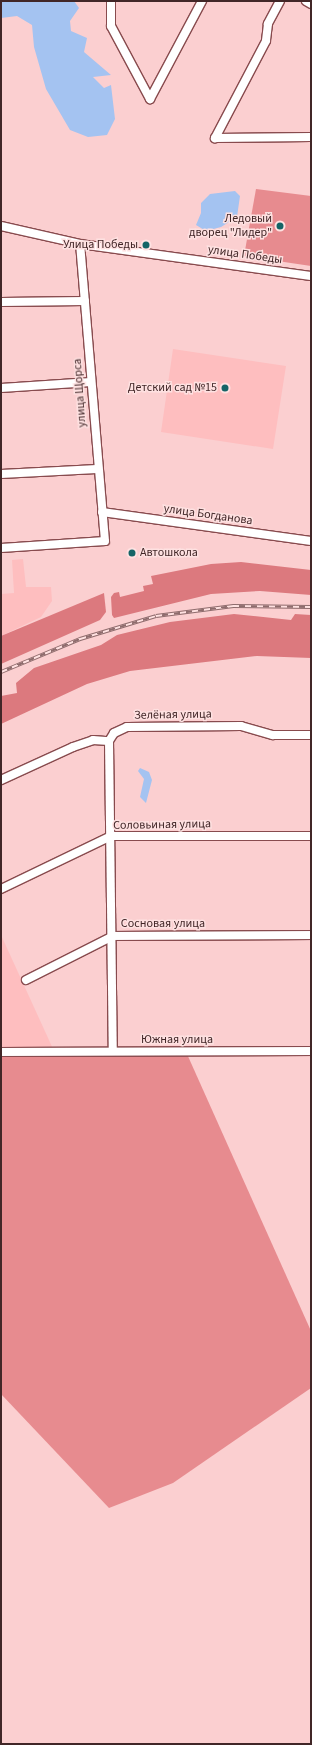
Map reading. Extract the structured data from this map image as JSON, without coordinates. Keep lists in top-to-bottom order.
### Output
{
  "streets": {
    "street": [
      "улица Победы",
      "улица Щорса",
      "улица Богданова",
      "Зелёная улица",
      "Соловьиная улица",
      "Сосновая улица",
      "Южная улица"
    ]
  },
  "crossings": [
    ["улица Победы", "улица Щорса"],
    ["улица Щорса", "улица Богданова"]
  ],
  "places": [
    "Ледовый дворец \"Лидер\"",
    "Улица Победы",
    "Детский сад №15",
    "Автошкола"
  ]
}
